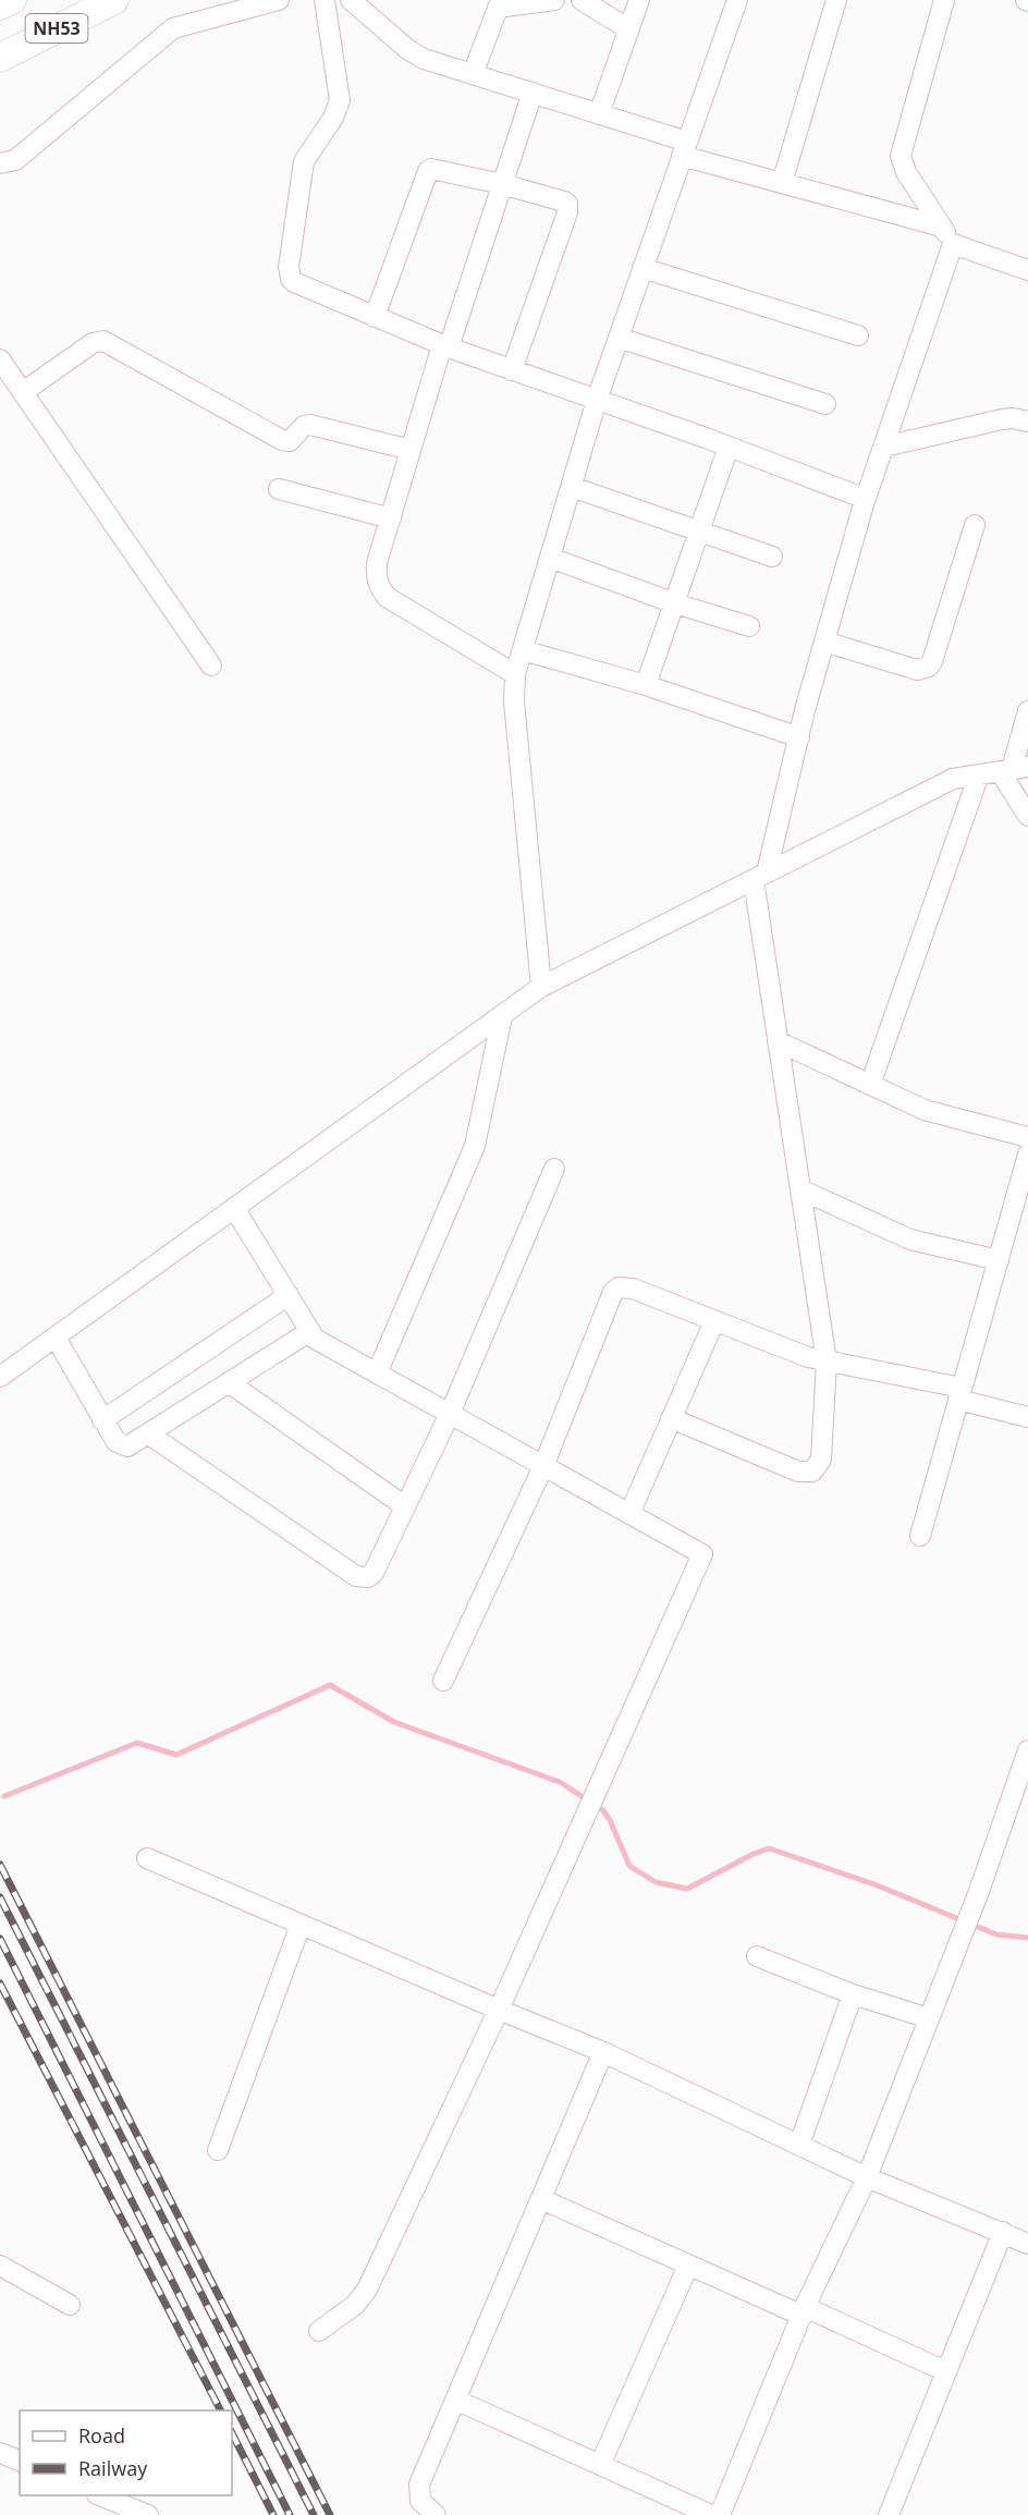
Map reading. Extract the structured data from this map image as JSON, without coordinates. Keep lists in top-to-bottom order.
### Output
{
  "streets": {
    "highway": ["NH53"]
  },
  "legend": ["Road", "Railway"]
}
